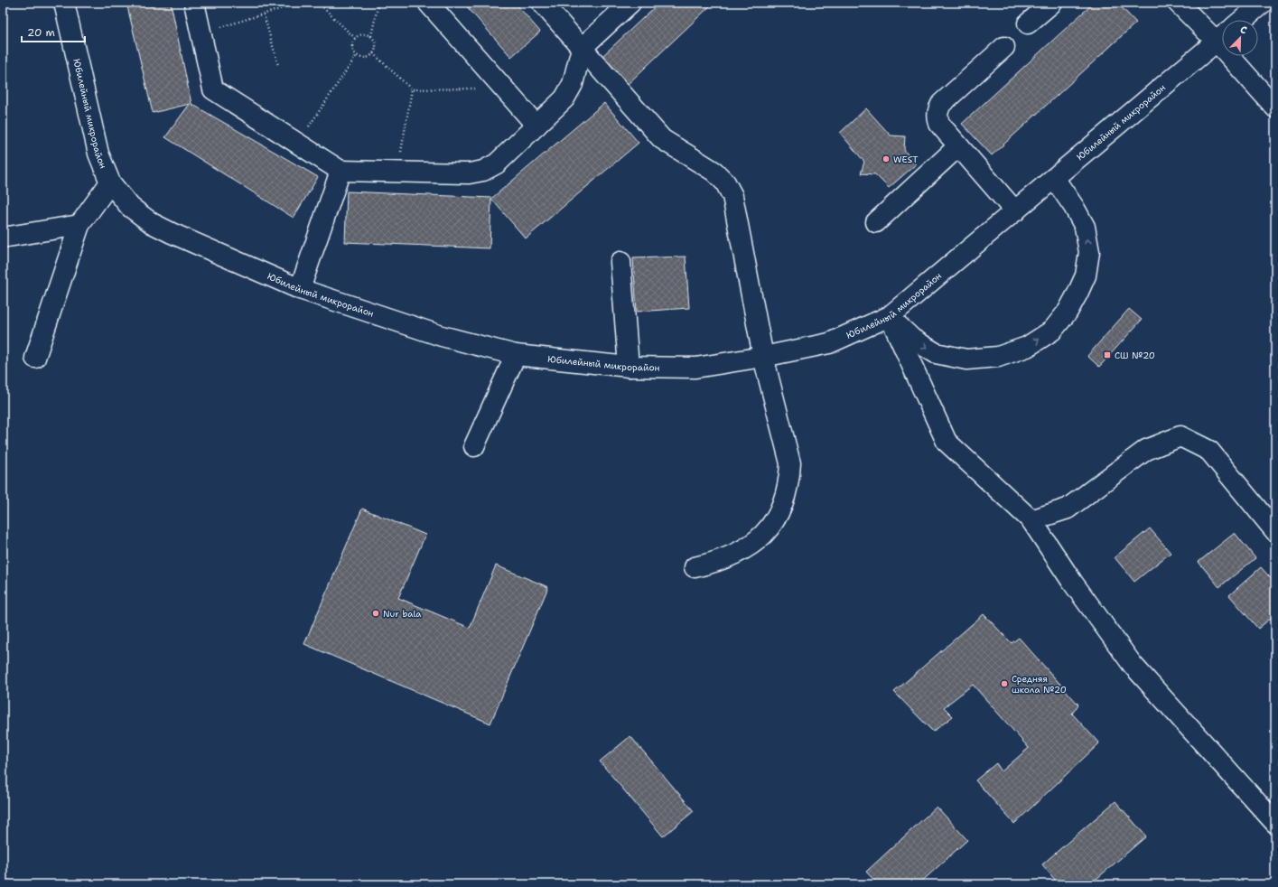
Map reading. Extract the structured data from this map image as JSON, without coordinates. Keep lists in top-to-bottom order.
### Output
{
  "streets": {
    "street": ["Юбилейный микрорайон"]
  },
  "places": {
    "other": ["WEST", "Nur bala", "Средняя школа №20"],
    "transit": ["СШ №20"]
  },
  "scale_bar": "20 m",
  "north": "top right"
}
